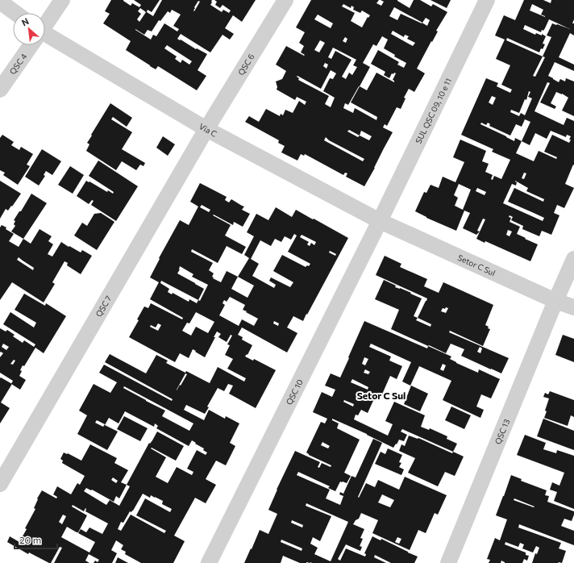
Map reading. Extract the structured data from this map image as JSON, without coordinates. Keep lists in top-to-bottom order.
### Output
{
  "streets": {
    "street": [
      "QSC 4",
      "QSC 6",
      "SUL QSC 09, 10 e 11",
      "Via C",
      "Setor C Sul",
      "QSC 7",
      "QSC 10",
      "QSC 13"
    ]
  },
  "crossings": [
    ["QSC 6", "Via C"],
    ["QSC 6", "QSC 7"],
    ["SUL QSC 09, 10 e 11", "Via C"],
    ["SUL QSC 09, 10 e 11", "Setor C Sul"],
    ["SUL QSC 09, 10 e 11", "QSC 10"],
    ["Via C", "Setor C Sul"],
    ["Via C", "QSC 7"],
    ["Via C", "QSC 10"],
    ["Setor C Sul", "QSC 10"],
    ["Setor C Sul", "QSC 13"]
  ],
  "districts": ["Setor C Sul"],
  "scale_bar": "20 m",
  "north": "top left"
}
